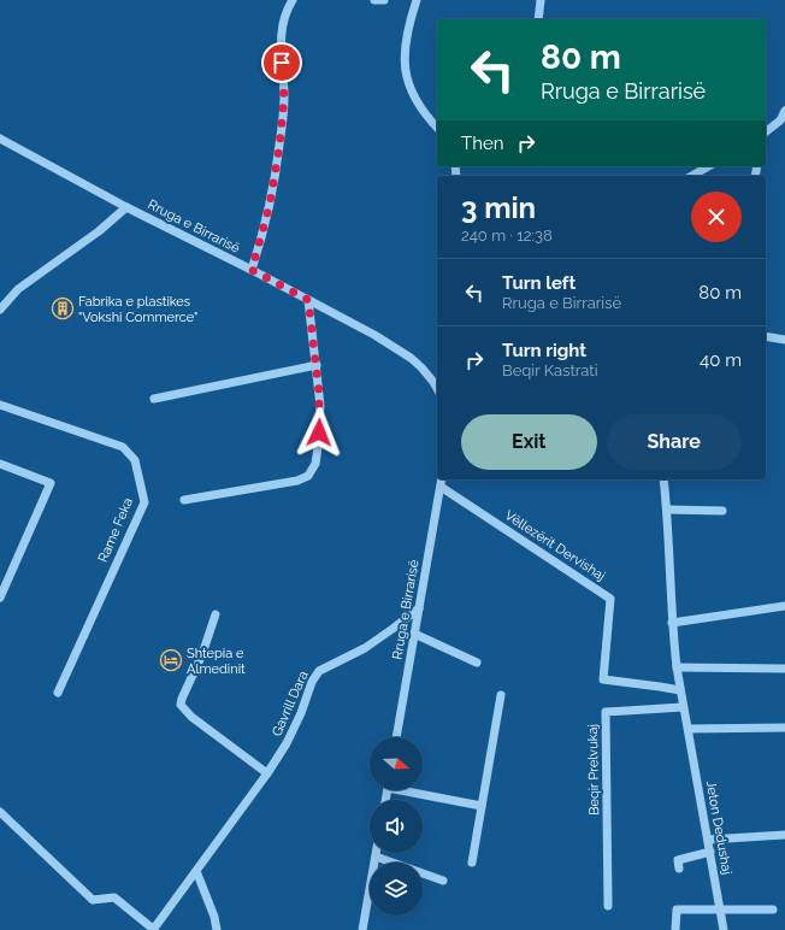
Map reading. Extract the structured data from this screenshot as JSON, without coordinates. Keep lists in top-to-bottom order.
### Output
{
  "streets": {
    "street": [
      "Rruga e Birrarisë",
      "Rame Feka",
      "Vëllezërit Dervishaj",
      "Gavrill Dara",
      "Beqir Prelvukaj",
      "Jeton Dedushaj"
    ]
  },
  "crossings": [
    ["Rruga e Birrarisë", "Vëllezërit Dervishaj"],
    ["Rruga e Birrarisë", "Gavrill Dara"],
    ["Vëllezërit Dervishaj", "Jeton Dedushaj"],
    ["Beqir Prelvukaj", "Jeton Dedushaj"]
  ],
  "places": {
    "building": ["Fabrika e plastikes \"Vokshi Commerce\""],
    "hotel": ["Shtepia e Almedinit"]
  },
  "north": "right",
  "page": {
    "turn": ["80 m", "Rruga e Birrarisë"],
    "then": "Then",
    "heading": ["3 min", "240 m · 12:38"],
    "list": [
      {
        "name": "Turn left",
        "note": "Rruga e Birrarisë",
        "value": "80 m"
      },
      {
        "name": "Turn right",
        "note": "Beqir Kastrati",
        "value": "40 m"
      }
    ],
    "buttons": ["Exit", "Share"]
  }
}
